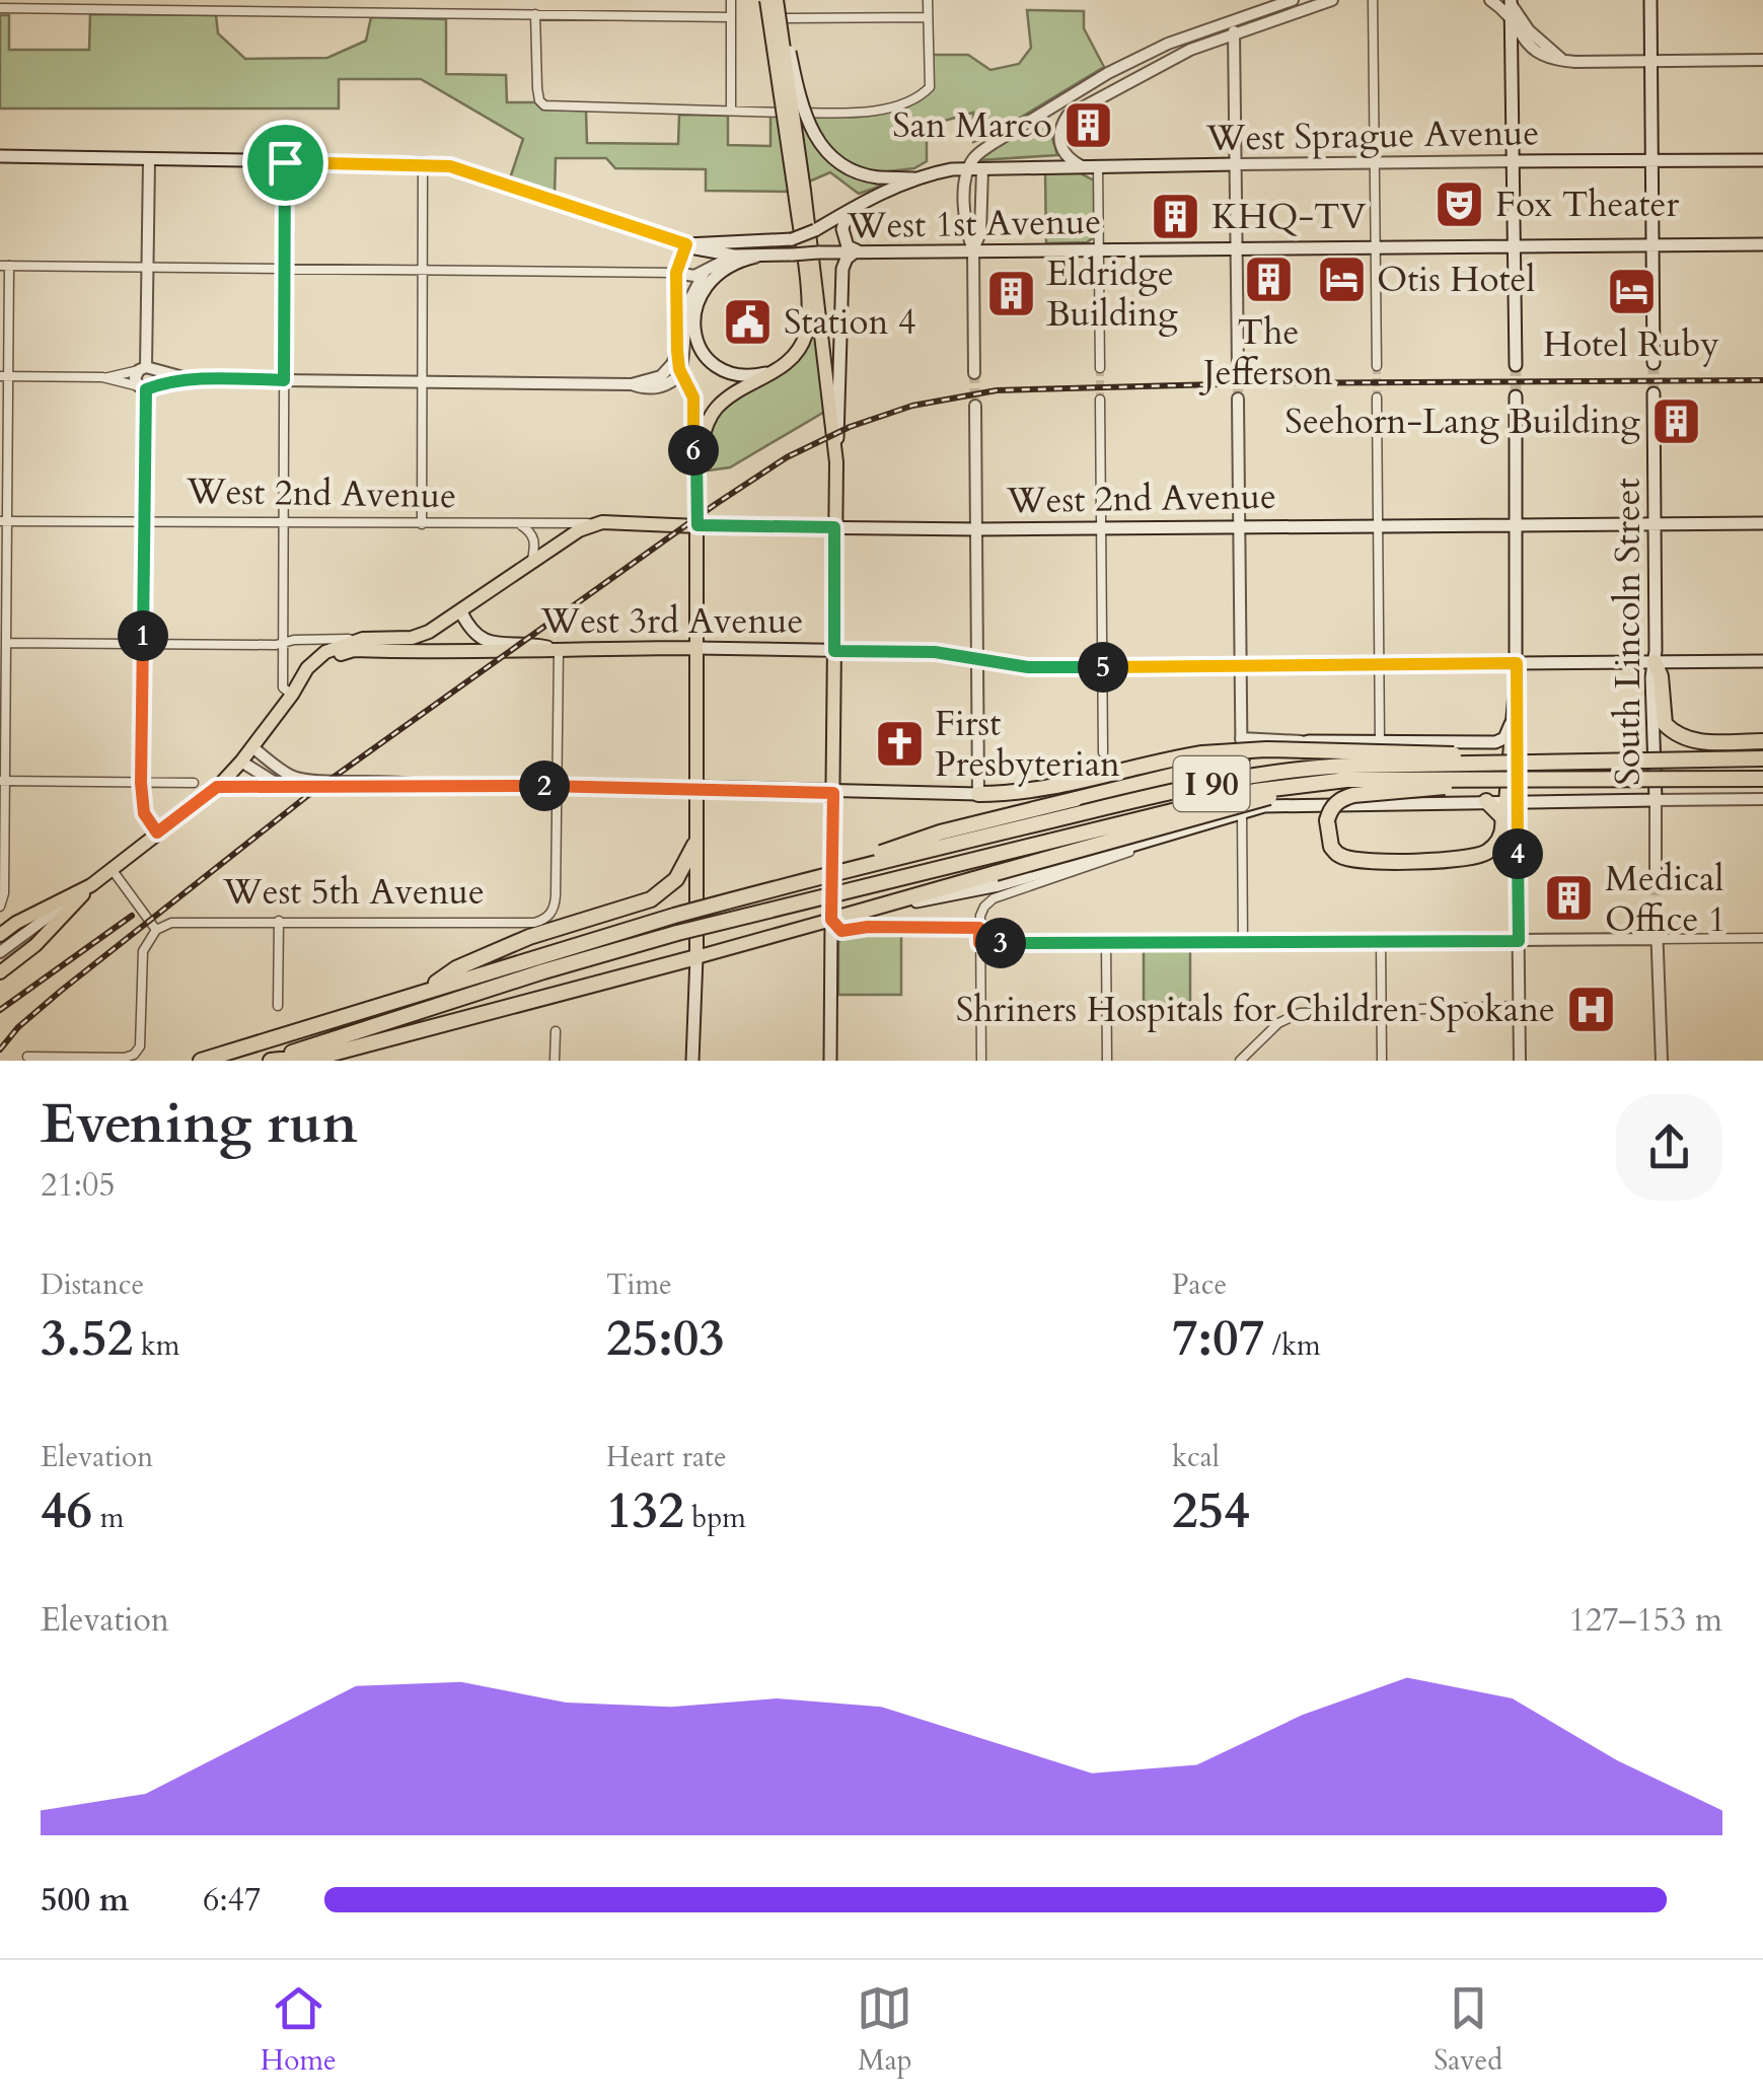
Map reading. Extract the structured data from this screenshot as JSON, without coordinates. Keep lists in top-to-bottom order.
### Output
{
  "streets": {
    "highway": ["I 90"],
    "main road": [
      "West Sprague Avenue",
      "West 1st Avenue",
      "West 2nd Avenue",
      "West 3rd Avenue",
      "South Lincoln Street"
    ],
    "street": ["West 5th Avenue"]
  },
  "crossings": [
    ["West 2nd Avenue", "South Lincoln Street"],
    ["West 3rd Avenue", "South Lincoln Street"]
  ],
  "places": {
    "building": [
      "San Marco",
      "KHQ-TV",
      "The Jefferson",
      "Eldridge Building",
      "Seehorn-Lang Building",
      "Medical Office 1"
    ],
    "theatre": ["Fox Theater"],
    "hotel": ["Otis Hotel", "Hotel Ruby"],
    "public building": ["Station 4"],
    "church": ["First Presbyterian"],
    "hospital": ["Shriners Hospitals for Children Spokane"]
  },
  "page": {
    "pins": [
      "6",
      "1",
      "5",
      "2",
      "4",
      "3"
    ],
    "heading": ["Evening run", "21:05"],
    "stats": [
      ["Distance", "3.52 km"],
      ["Time", "25:03"],
      ["Pace", "7:07 /km"],
      ["Elevation", "46 m"],
      ["Heart rate", "132 bpm"],
      ["kcal", "254"]
    ],
    "chart": ["Elevation", "127–153 m"],
    "list": [
      {
        "name": "500 m",
        "note": "6:47"
      }
    ],
    "tabs": ["Home", "Map", "Saved"]
  }
}
